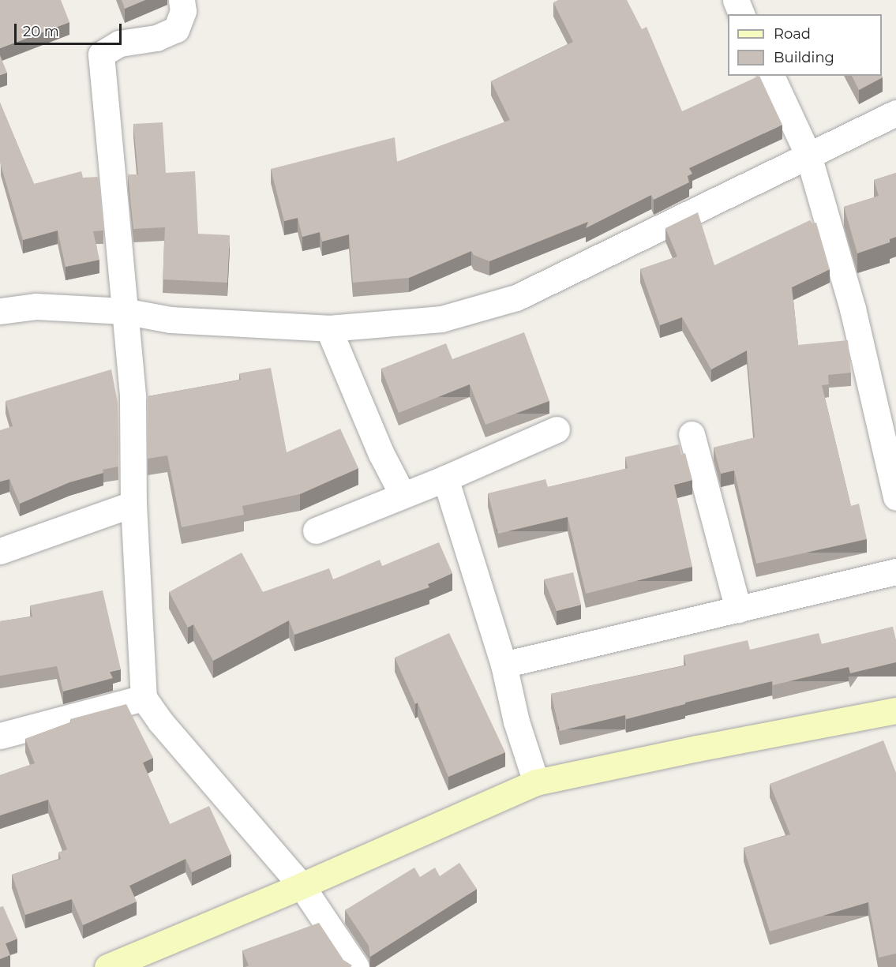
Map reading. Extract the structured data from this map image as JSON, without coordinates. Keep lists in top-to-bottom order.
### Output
{
  "legend": ["Road", "Building"],
  "scale_bar": "20 m"
}
